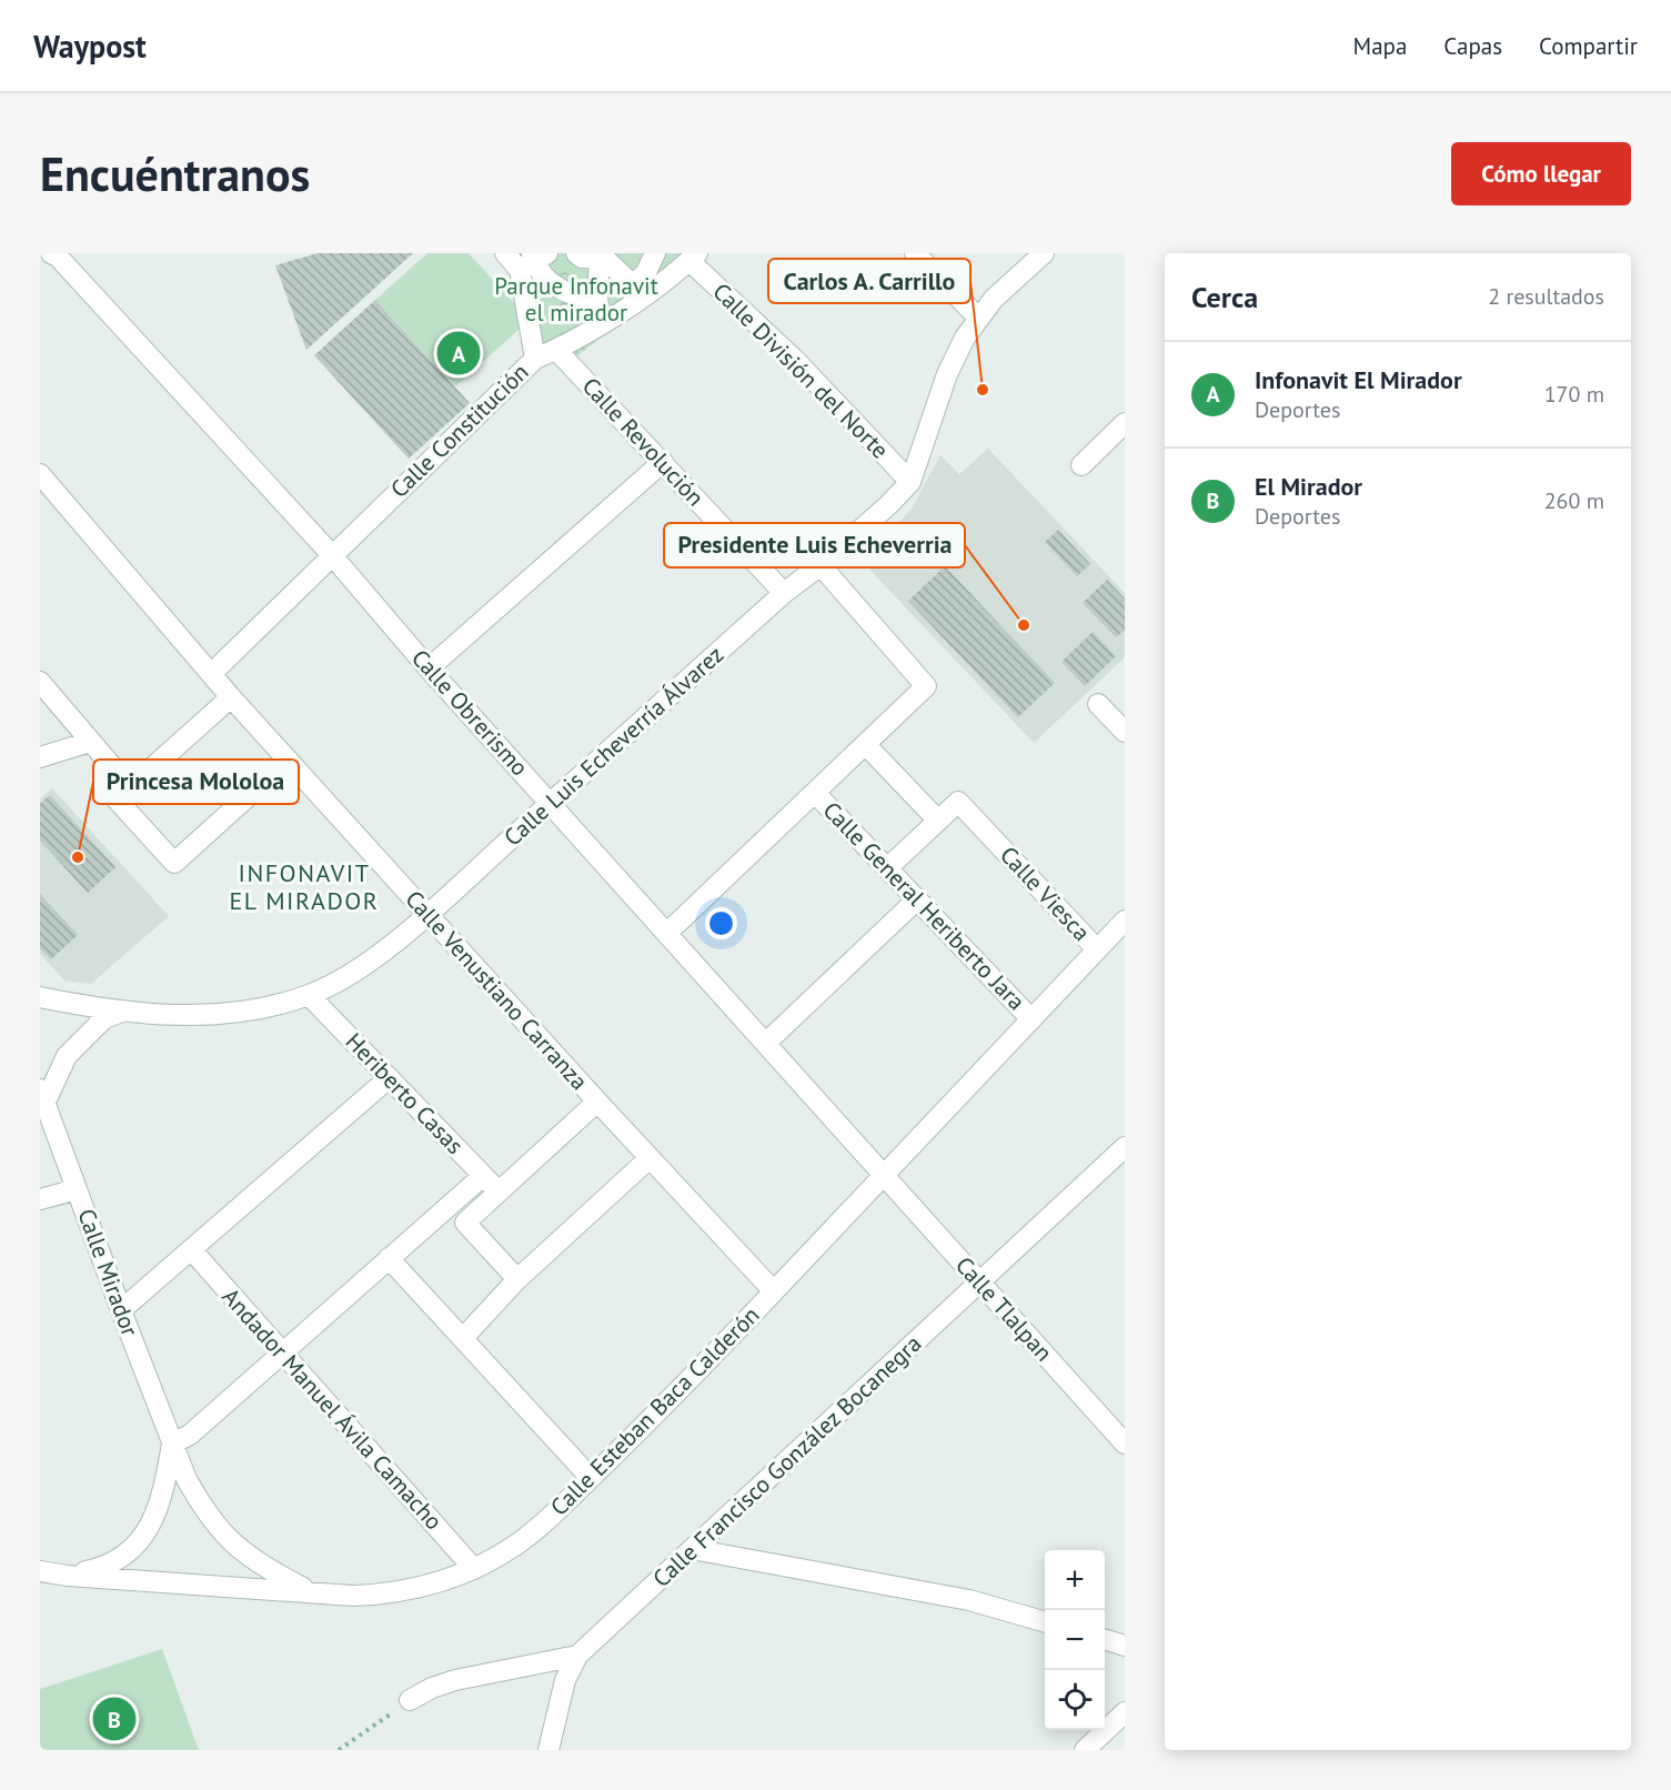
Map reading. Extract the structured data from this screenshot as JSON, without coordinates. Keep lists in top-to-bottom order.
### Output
{
  "streets": {
    "street": [
      "Calle División del Norte",
      "Calle Constitución",
      "Calle Revolución",
      "Calle Obrerismo",
      "Calle Luis Echeverría Álvarez",
      "Calle Viesca",
      "Calle General Heriberto Jara",
      "Calle Venustiano Carranza",
      "Heriberto Casas",
      "Calle Mirador",
      "Calle Tlalpan",
      "Andador Manuel Ávila Camacho",
      "Calle Esteban Baca Calderón",
      "Calle Francisco González Bocanegra"
    ]
  },
  "crossings": [
    ["Calle División del Norte", "Calle Constitución"],
    ["Calle División del Norte", "Calle Luis Echeverría Álvarez"],
    ["Calle Constitución", "Calle Revolución"],
    ["Calle Constitución", "Calle Obrerismo"],
    ["Calle Constitución", "Calle Venustiano Carranza"],
    ["Calle Revolución", "Calle Luis Echeverría Álvarez"],
    ["Calle Obrerismo", "Calle Luis Echeverría Álvarez"],
    ["Calle Obrerismo", "Calle Tlalpan"],
    ["Calle Obrerismo", "Calle Esteban Baca Calderón"],
    ["Calle Luis Echeverría Álvarez", "Calle Venustiano Carranza"],
    ["Calle Luis Echeverría Álvarez", "Heriberto Casas"],
    ["Calle Luis Echeverría Álvarez", "Calle Mirador"],
    ["Calle Viesca", "Calle Esteban Baca Calderón"],
    ["Calle General Heriberto Jara", "Calle Esteban Baca Calderón"],
    ["Calle Venustiano Carranza", "Calle Esteban Baca Calderón"],
    ["Calle Mirador", "Calle Esteban Baca Calderón"],
    ["Calle Tlalpan", "Calle Esteban Baca Calderón"],
    ["Calle Tlalpan", "Calle Francisco González Bocanegra"],
    ["Andador Manuel Ávila Camacho", "Calle Esteban Baca Calderón"]
  ],
  "districts": ["INFONAVIT EL MIRADOR"],
  "parks": ["Parque Infonavit el mirador"],
  "places": ["Carlos A. Carrillo", "Presidente Luis Echeverria", "Princesa Mololoa"],
  "page": {
    "header": "Waypost",
    "nav": ["Mapa", "Capas", "Compartir"],
    "buttons": "Cómo llegar",
    "title": "Encuéntranos",
    "heading": ["Cerca", "2 resultados"],
    "pins": ["A", "B"],
    "list": [
      {
        "mark": "A",
        "name": "Infonavit El Mirador",
        "note": "Deportes",
        "value": "170 m"
      },
      {
        "mark": "B",
        "name": "El Mirador",
        "note": "Deportes",
        "value": "260 m"
      }
    ],
    "map_buttons": ["+", "−"]
  }
}
